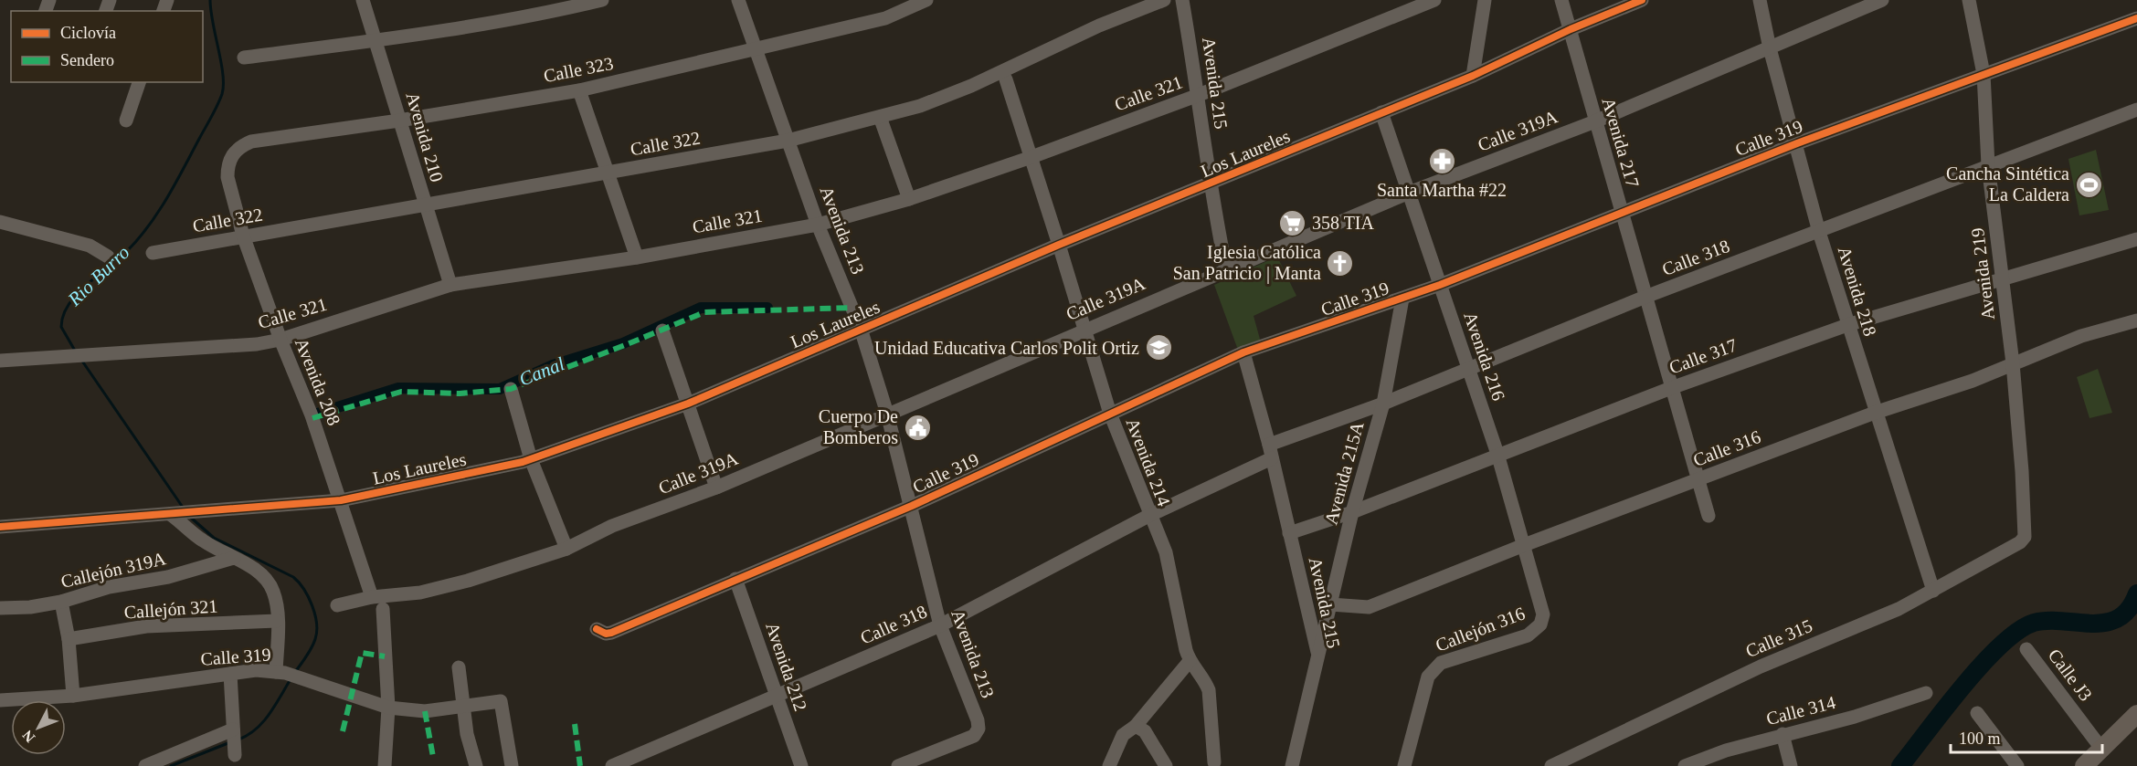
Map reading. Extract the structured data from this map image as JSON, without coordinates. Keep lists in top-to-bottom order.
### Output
{
  "streets": {
    "street": [
      "Calle 323",
      "Avenida 215",
      "Calle 321",
      "Calle 319A",
      "Avenida 210",
      "Calle 319",
      "Avenida 217",
      "Calle 322",
      "Los Laureles",
      "Avenida 213",
      "Calle 318",
      "Avenida 219",
      "Avenida 218",
      "Avenida 216",
      "Calle 317",
      "Avenida 208",
      "Calle 316",
      "Avenida 214",
      "Avenida 215A",
      "Callejón 319A",
      "Callejón 321",
      "Callejón 316",
      "Calle 315",
      "Avenida 212",
      "Calle J3",
      "Calle 314"
    ]
  },
  "crossings": [
    ["Calle 323", "Avenida 210"],
    ["Calle 323", "Avenida 213"],
    ["Calle 323", "Avenida 208"],
    ["Avenida 215", "Calle 321"],
    ["Avenida 215", "Calle 319A"],
    ["Avenida 215", "Calle 319"],
    ["Avenida 215", "Los Laureles"],
    ["Avenida 215", "Calle 318"],
    ["Avenida 215", "Calle 317"],
    ["Avenida 215", "Avenida 215A"],
    ["Calle 321", "Avenida 210"],
    ["Calle 321", "Avenida 213"],
    ["Calle 321", "Avenida 208"],
    ["Calle 321", "Avenida 214"],
    ["Calle 319A", "Avenida 217"],
    ["Calle 319A", "Avenida 213"],
    ["Calle 319A", "Avenida 218"],
    ["Calle 319A", "Avenida 216"],
    ["Calle 319A", "Avenida 208"],
    ["Calle 319A", "Avenida 214"],
    ["Avenida 210", "Calle 322"],
    ["Calle 319", "Avenida 217"],
    ["Calle 319", "Avenida 213"],
    ["Calle 319", "Avenida 219"],
    ["Calle 319", "Avenida 218"],
    ["Calle 319", "Avenida 216"],
    ["Calle 319", "Avenida 214"],
    ["Calle 319", "Avenida 215A"],
    ["Calle 319", "Avenida 212"],
    ["Avenida 217", "Los Laureles"],
    ["Avenida 217", "Calle 318"],
    ["Avenida 217", "Calle 317"],
    ["Avenida 217", "Calle 316"],
    ["Calle 322", "Avenida 213"],
    ["Calle 322", "Avenida 208"],
    ["Los Laureles", "Avenida 213"],
    ["Los Laureles", "Avenida 216"],
    ["Los Laureles", "Avenida 208"],
    ["Los Laureles", "Avenida 214"],
    ["Avenida 213", "Calle 318"],
    ["Calle 318", "Avenida 219"],
    ["Calle 318", "Avenida 218"],
    ["Calle 318", "Avenida 216"],
    ["Calle 318", "Avenida 214"],
    ["Calle 318", "Avenida 215A"],
    ["Calle 318", "Avenida 212"],
    ["Avenida 219", "Calle 317"],
    ["Avenida 219", "Calle 316"],
    ["Avenida 219", "Calle 315"],
    ["Avenida 218", "Calle 317"],
    ["Avenida 218", "Calle 316"],
    ["Avenida 218", "Calle 315"],
    ["Avenida 216", "Calle 317"],
    ["Avenida 216", "Calle 316"],
    ["Avenida 216", "Callejón 316"],
    ["Calle 317", "Avenida 215A"],
    ["Calle 316", "Avenida 215A"]
  ],
  "water": ["Rio Burro", "Canal"],
  "places": {
    "pharmacy": ["Santa Martha #22"],
    "sports": ["Cancha Sintética La Caldera"],
    "supermarket": ["358 TIA"],
    "church": ["Iglesia Católica San Patricio | Manta"],
    "school or university": ["Unidad Educativa Carlos Polit Ortiz"],
    "public building": ["Cuerpo De Bomberos"]
  },
  "legend": ["Ciclovía", "Sendero"],
  "scale_bar": "100 m",
  "north": "bottom left"
}
